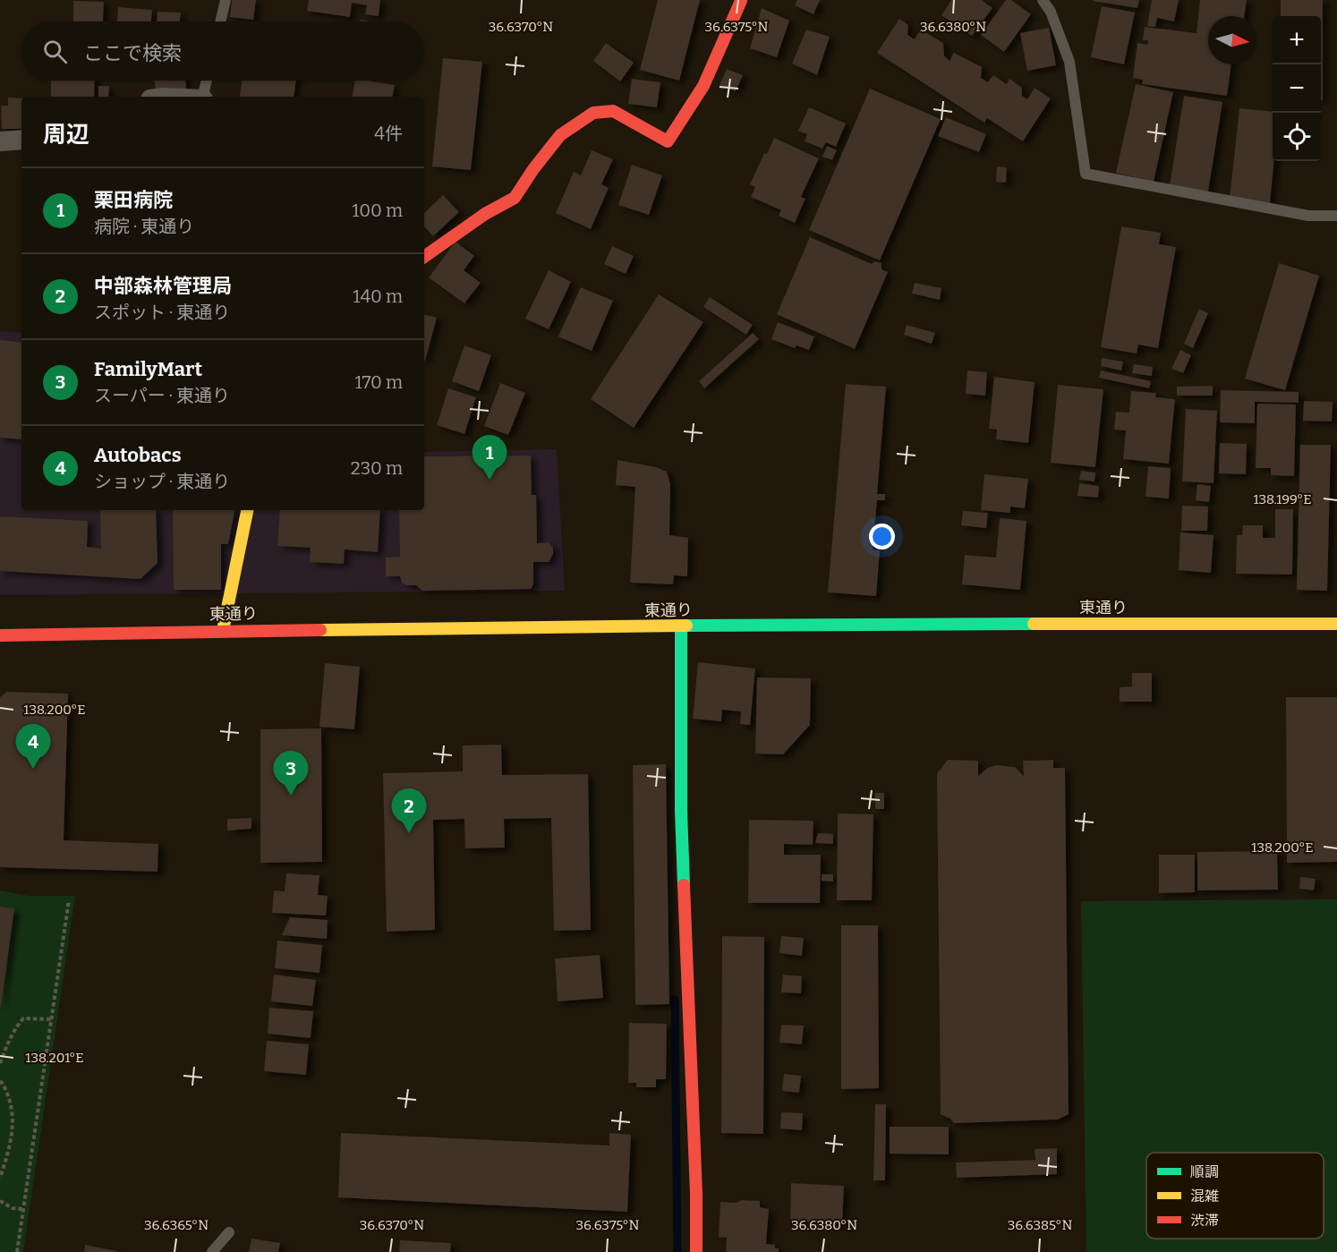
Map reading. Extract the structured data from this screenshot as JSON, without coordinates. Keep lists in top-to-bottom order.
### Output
{
  "streets": {
    "street": ["東通り"]
  },
  "legend": ["順調", "混雑", "渋滞"],
  "north": "right",
  "page": {
    "map_buttons": ["+", "−"],
    "search": "ここで検索",
    "heading": ["周辺", "4件"],
    "list": [
      {
        "mark": "1",
        "name": "栗田病院",
        "note": "病院 · 東通り",
        "value": "100 m"
      },
      {
        "mark": "2",
        "name": "中部森林管理局",
        "note": "スポット · 東通り",
        "value": "140 m"
      },
      {
        "mark": "3",
        "name": "FamilyMart",
        "note": "スーパー · 東通り",
        "value": "170 m"
      },
      {
        "mark": "4",
        "name": "Autobacs",
        "note": "ショップ · 東通り",
        "value": "230 m"
      }
    ],
    "pins": [
      "1",
      "4",
      "3",
      "2"
    ]
  },
  "coordinates": [
    "36.6370°N",
    "36.6375°N",
    "36.6380°N",
    "138.199°E",
    "138.200°E",
    "138.201°E",
    "36.6365°N",
    "36.6385°N"
  ]
}
